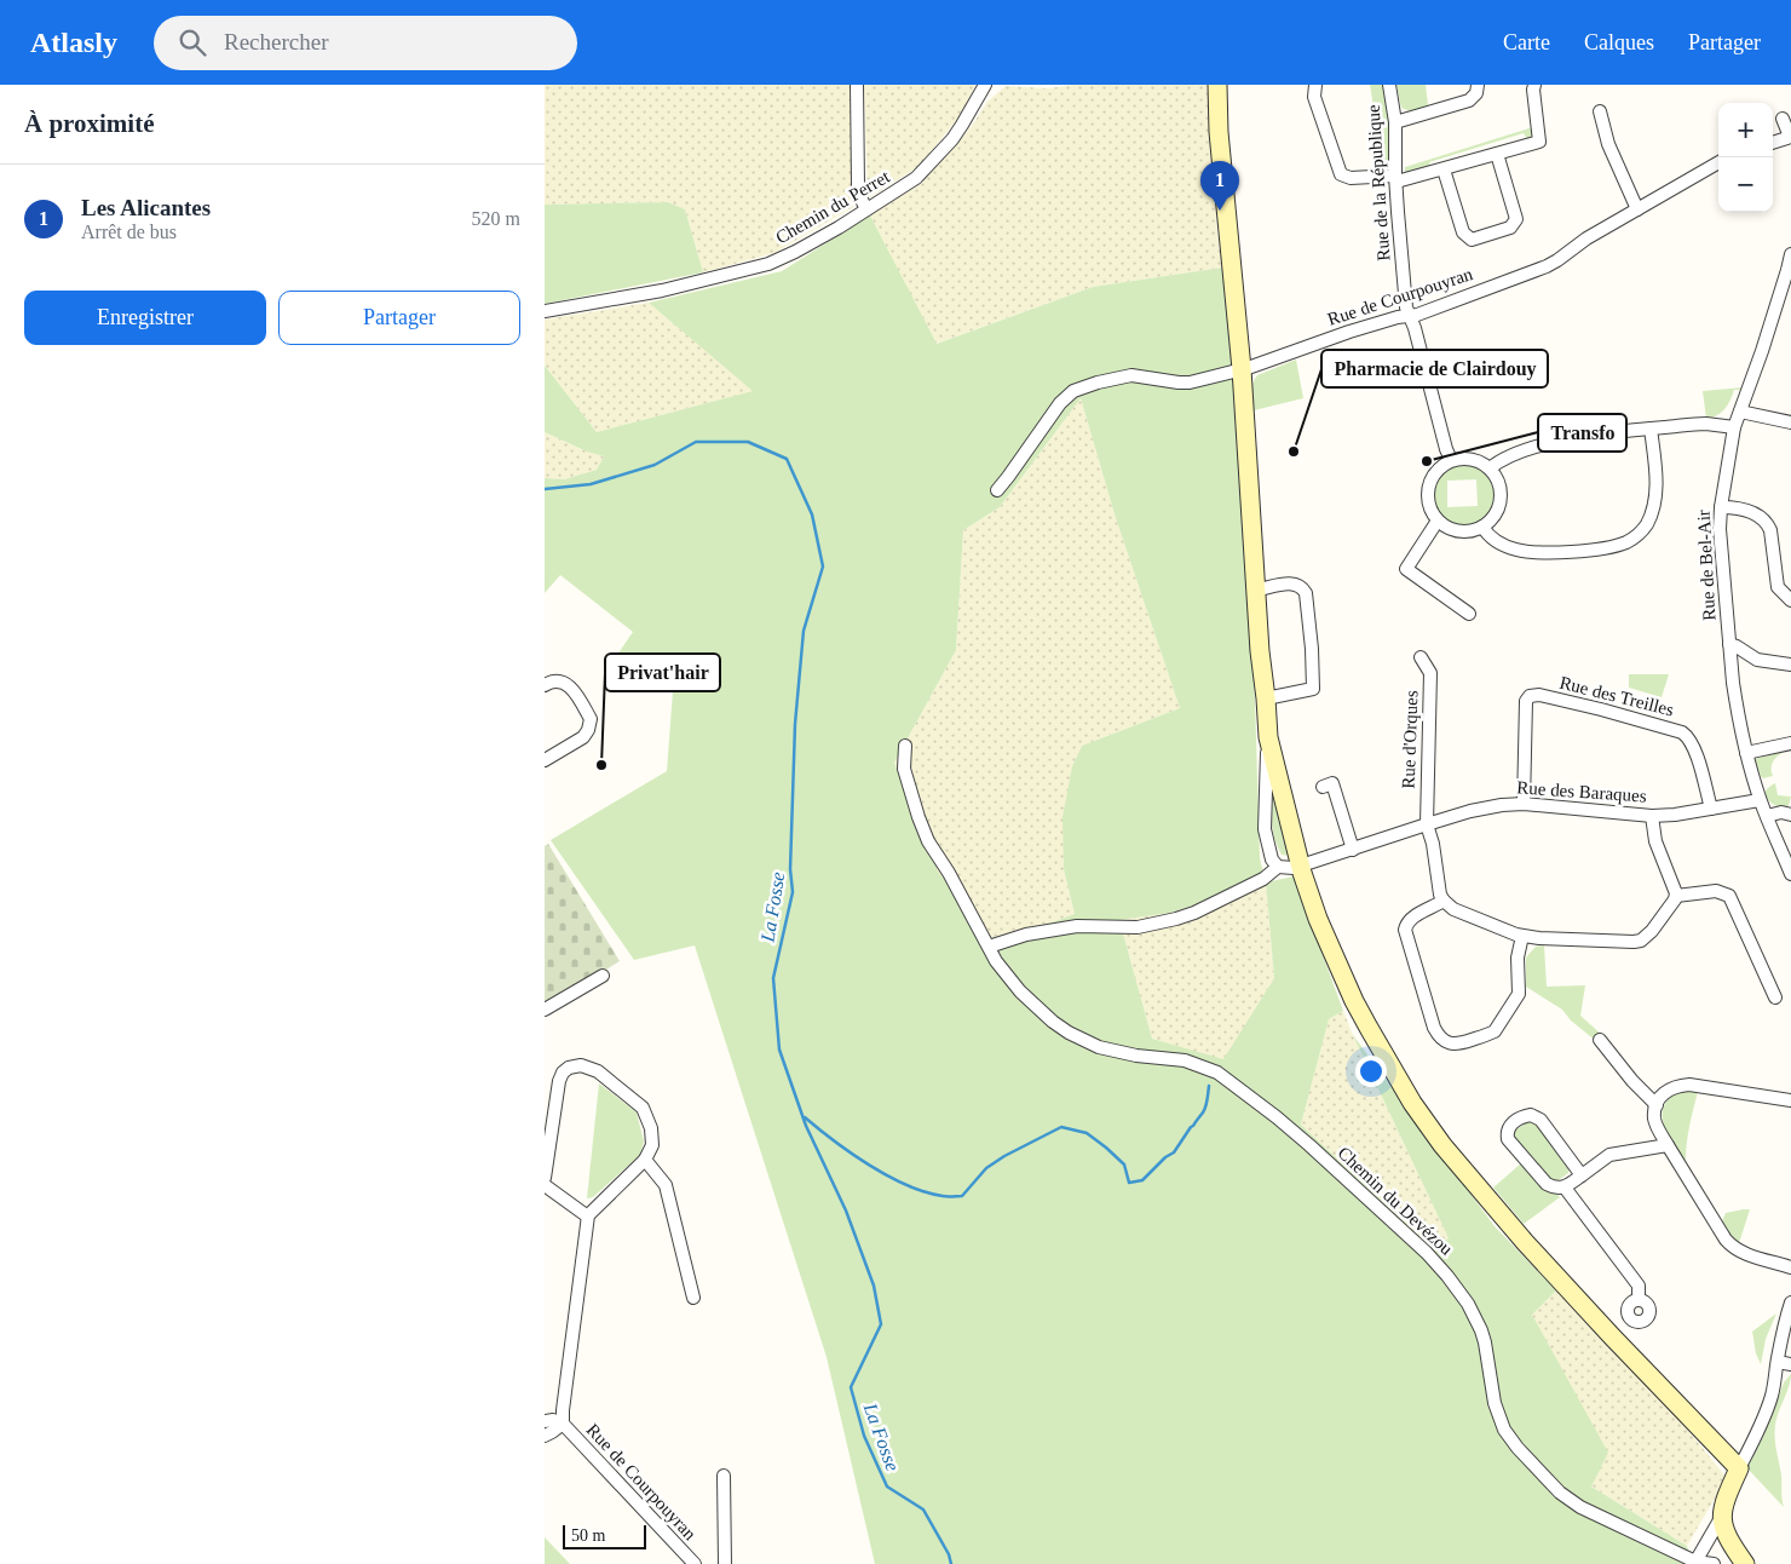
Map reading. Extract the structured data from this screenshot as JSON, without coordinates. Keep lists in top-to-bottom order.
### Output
{
  "streets": {
    "street": [
      "Rue de la République",
      "Chemin du Perret",
      "Rue de Courpouyran",
      "Rue de Bel-Air",
      "Rue des Treilles",
      "Rue d'Orques",
      "Rue des Baraques",
      "Chemin du Devézou"
    ]
  },
  "crossings": [
    ["Rue de la République", "Rue de Courpouyran"],
    ["Rue de Bel-Air", "Rue des Baraques"],
    ["Rue des Treilles", "Rue des Baraques"],
    ["Rue d'Orques", "Rue des Baraques"]
  ],
  "water": ["La Fosse"],
  "places": ["Pharmacie de Clairdouy", "Transfo", "Privat'hair"],
  "scale_bar": "50 m",
  "page": {
    "header": "Atlasly",
    "search": "Rechercher",
    "nav": ["Carte", "Calques", "Partager"],
    "heading": "À proximité",
    "map_buttons": ["+", "−"],
    "pins": "1",
    "list": [
      {
        "mark": "1",
        "name": "Les Alicantes",
        "note": "Arrêt de bus",
        "value": "520 m"
      }
    ],
    "buttons": ["Enregistrer", "Partager"],
    "scale": "50 m"
  }
}
